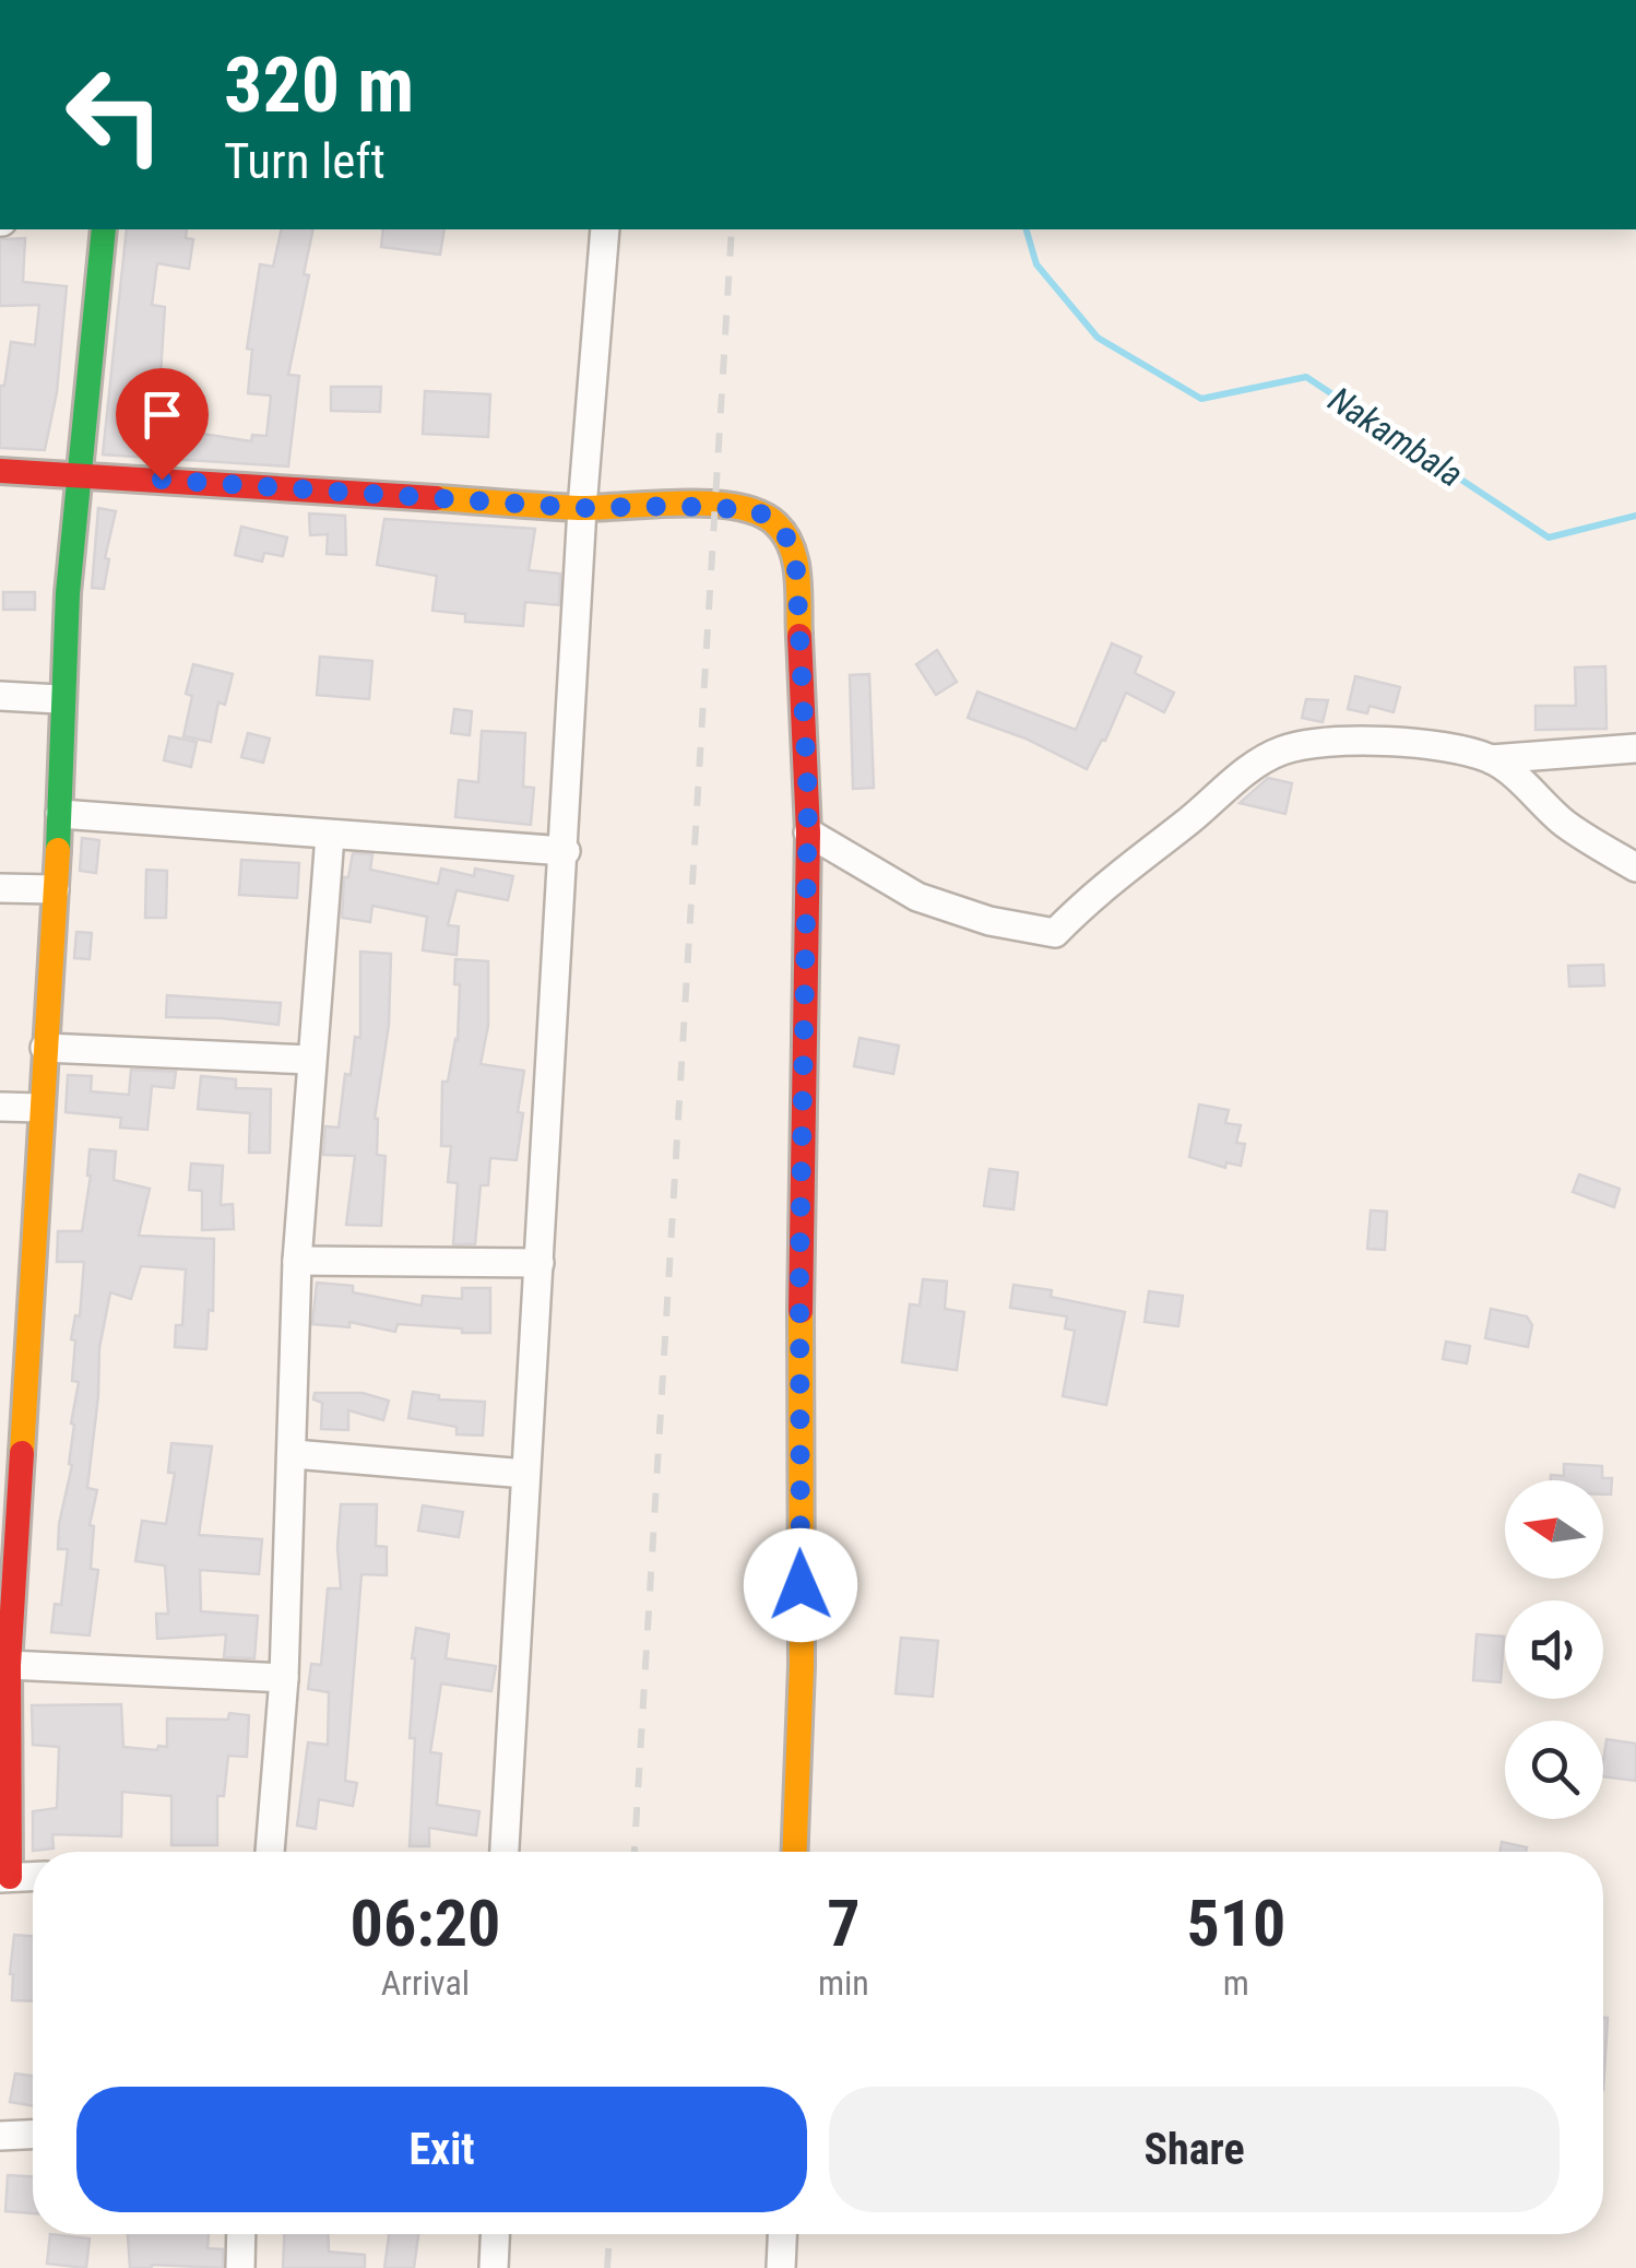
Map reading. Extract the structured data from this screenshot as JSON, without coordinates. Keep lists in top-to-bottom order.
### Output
{
  "water": ["Nakambala"],
  "north": "left",
  "page": {
    "turn": ["320 m", "Turn left"],
    "eta": [
      "06:20",
      "Arrival",
      "7",
      "min",
      "510",
      "m"
    ],
    "buttons": ["Exit", "Share"]
  }
}
